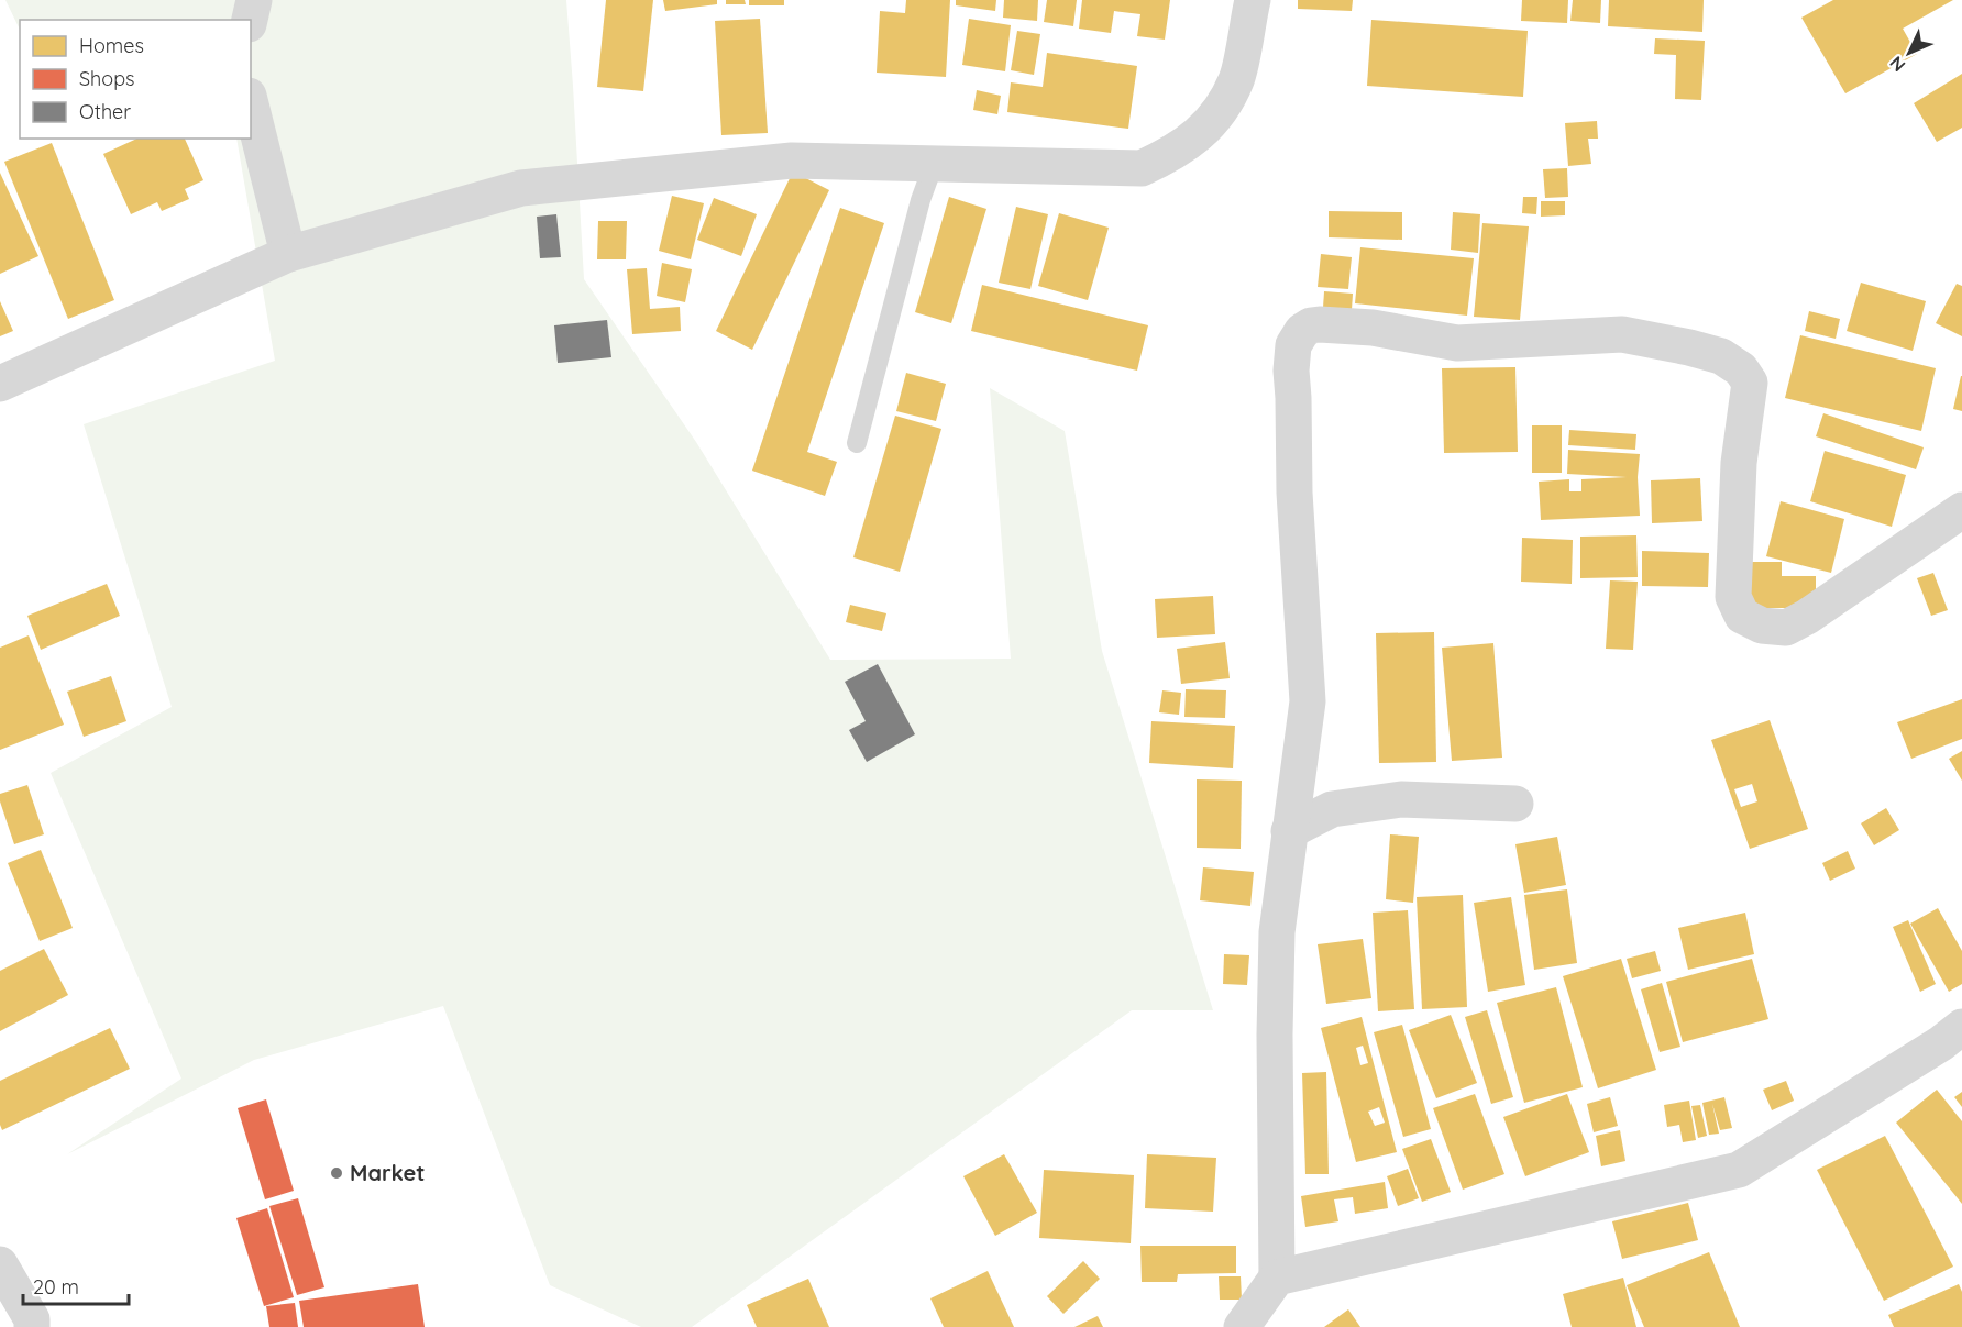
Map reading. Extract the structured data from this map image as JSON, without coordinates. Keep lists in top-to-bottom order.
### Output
{
  "places": ["Market"],
  "legend": ["Homes", "Shops", "Other"],
  "scale_bar": "20 m",
  "north": "bottom left"
}
